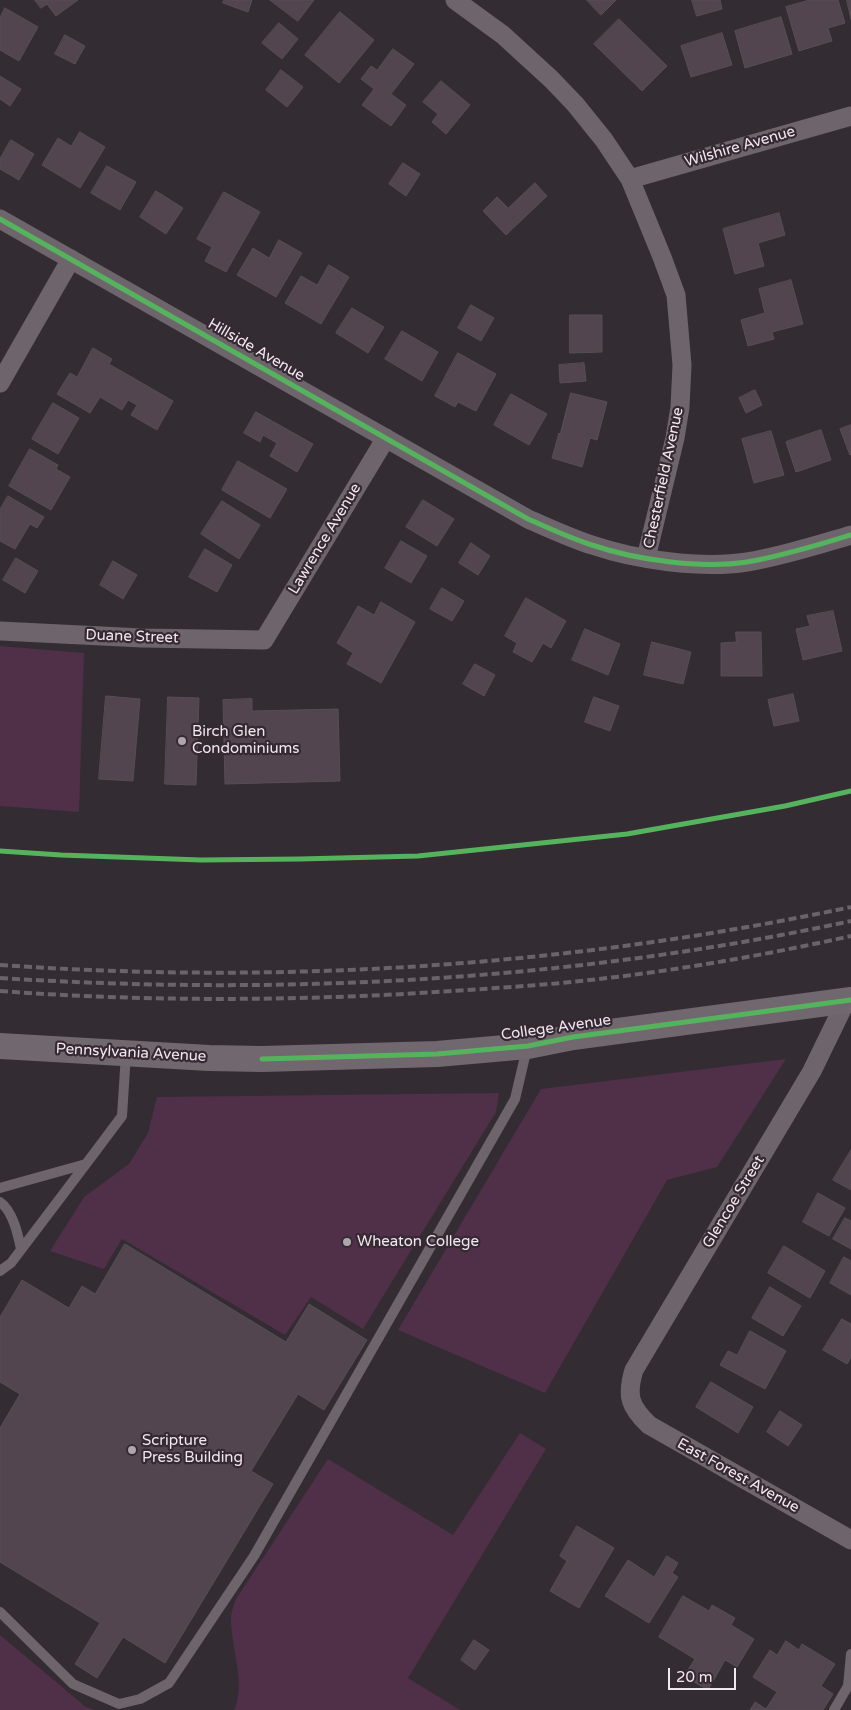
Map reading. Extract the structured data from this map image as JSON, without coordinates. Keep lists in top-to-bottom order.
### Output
{
  "streets": {
    "street": [
      "Wilshire Avenue",
      "Hillside Avenue",
      "Chesterfield Avenue",
      "Lawrence Avenue",
      "Duane Street",
      "College Avenue",
      "Pennsylvania Avenue",
      "Glencoe Street",
      "East Forest Avenue"
    ]
  },
  "crossings": [
    ["Wilshire Avenue", "Chesterfield Avenue"],
    ["Hillside Avenue", "Chesterfield Avenue"],
    ["Hillside Avenue", "Lawrence Avenue"],
    ["Lawrence Avenue", "Duane Street"],
    ["College Avenue", "Pennsylvania Avenue"],
    ["College Avenue", "Glencoe Street"],
    ["Glencoe Street", "East Forest Avenue"]
  ],
  "places": ["Birch Glen Condominiums", "Wheaton College", "Scripture Press Building"],
  "scale_bar": "20 m"
}
